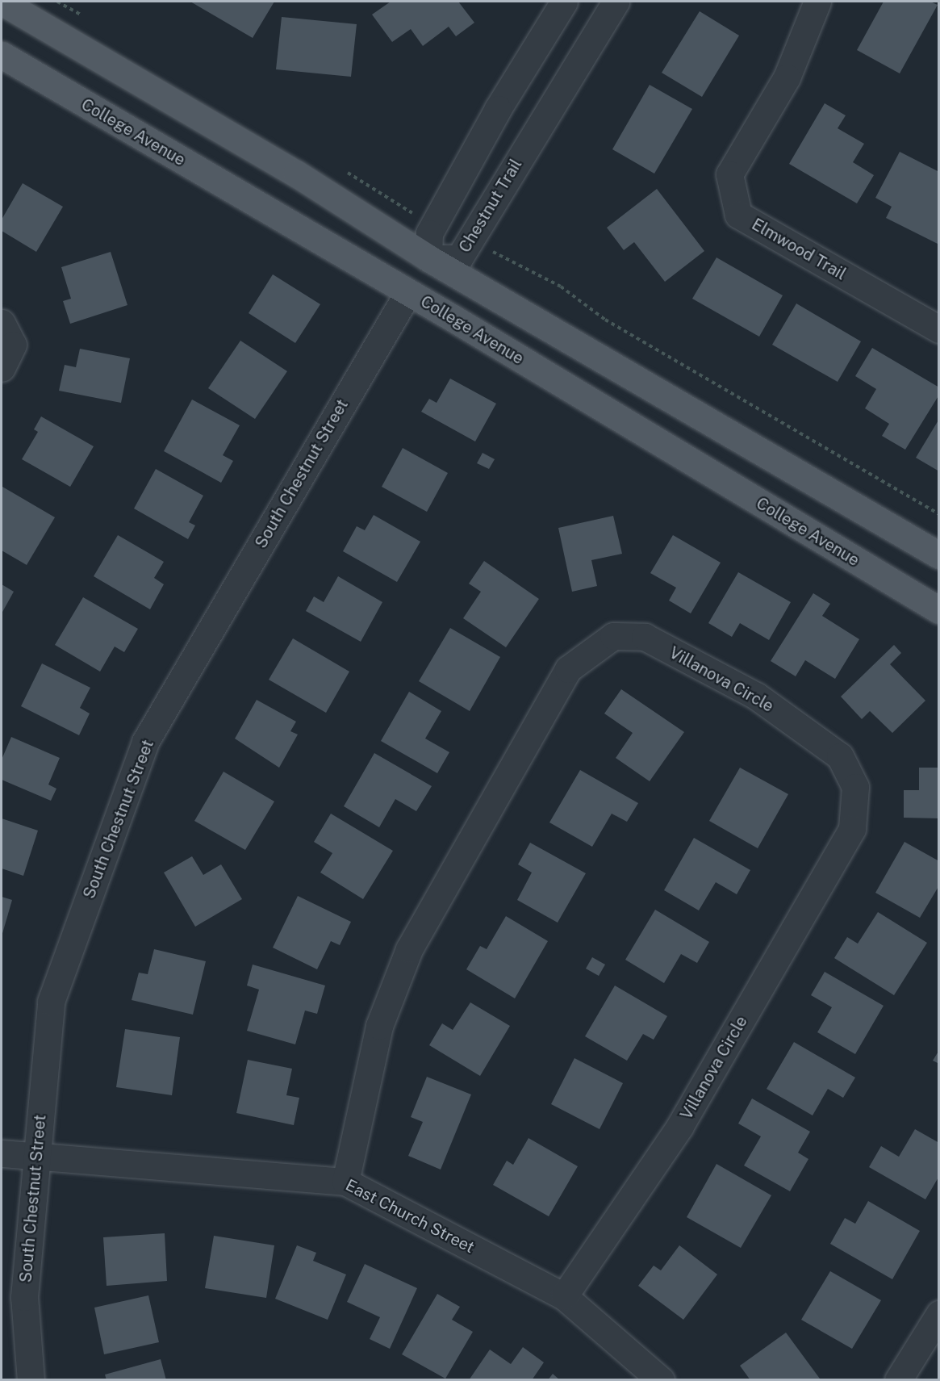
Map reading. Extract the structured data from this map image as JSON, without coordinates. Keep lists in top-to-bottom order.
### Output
{
  "streets": {
    "main road": ["College Avenue"],
    "street": [
      "Chestnut Trail",
      "Elmwood Trail",
      "South Chestnut Street",
      "Villanova Circle",
      "East Church Street"
    ]
  },
  "crossings": [
    ["College Avenue", "South Chestnut Street"],
    ["South Chestnut Street", "East Church Street"],
    ["Villanova Circle", "East Church Street"]
  ]
}
